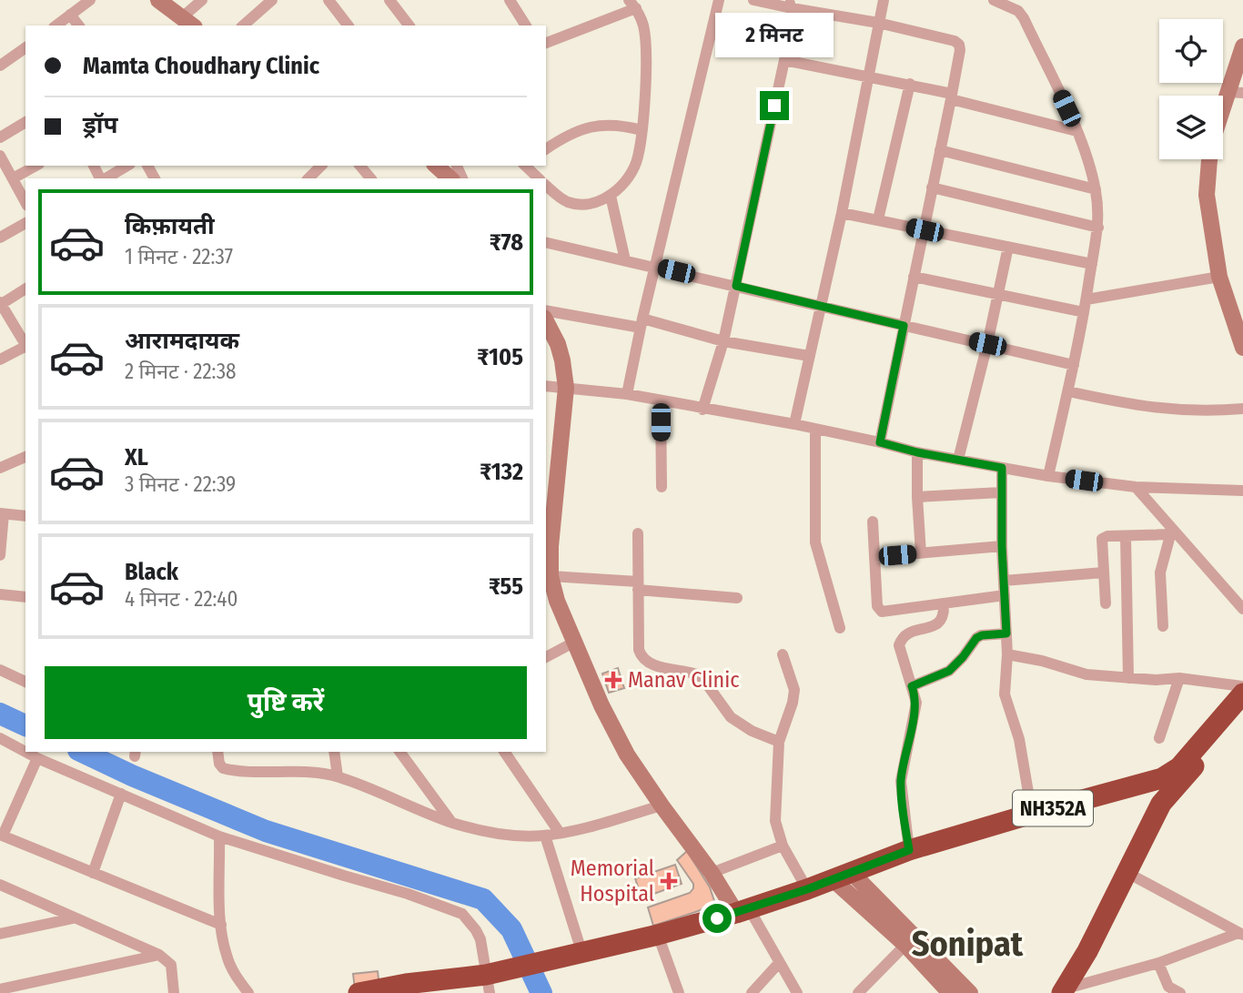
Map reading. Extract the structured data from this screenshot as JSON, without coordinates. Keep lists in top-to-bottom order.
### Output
{
  "streets": {
    "highway": ["NH352A"]
  },
  "districts": ["Sonipat"],
  "places": {
    "health": ["Manav Clinic", "Memorial Hospital"]
  },
  "page": {
    "bubble": "2 मिनट",
    "banner": ["Mamta Choudhary Clinic", "ड्रॉप"],
    "list": [
      {
        "name": "किफ़ायती",
        "note": "1 मिनट · 22:37",
        "value": "₹78"
      },
      {
        "name": "आरामदायक",
        "note": "2 मिनट · 22:38",
        "value": "₹105"
      },
      {
        "name": "XL",
        "note": "3 मिनट · 22:39",
        "value": "₹132"
      },
      {
        "name": "Black",
        "note": "4 मिनट · 22:40",
        "value": "₹55"
      }
    ],
    "buttons": "पुष्टि करें"
  }
}
